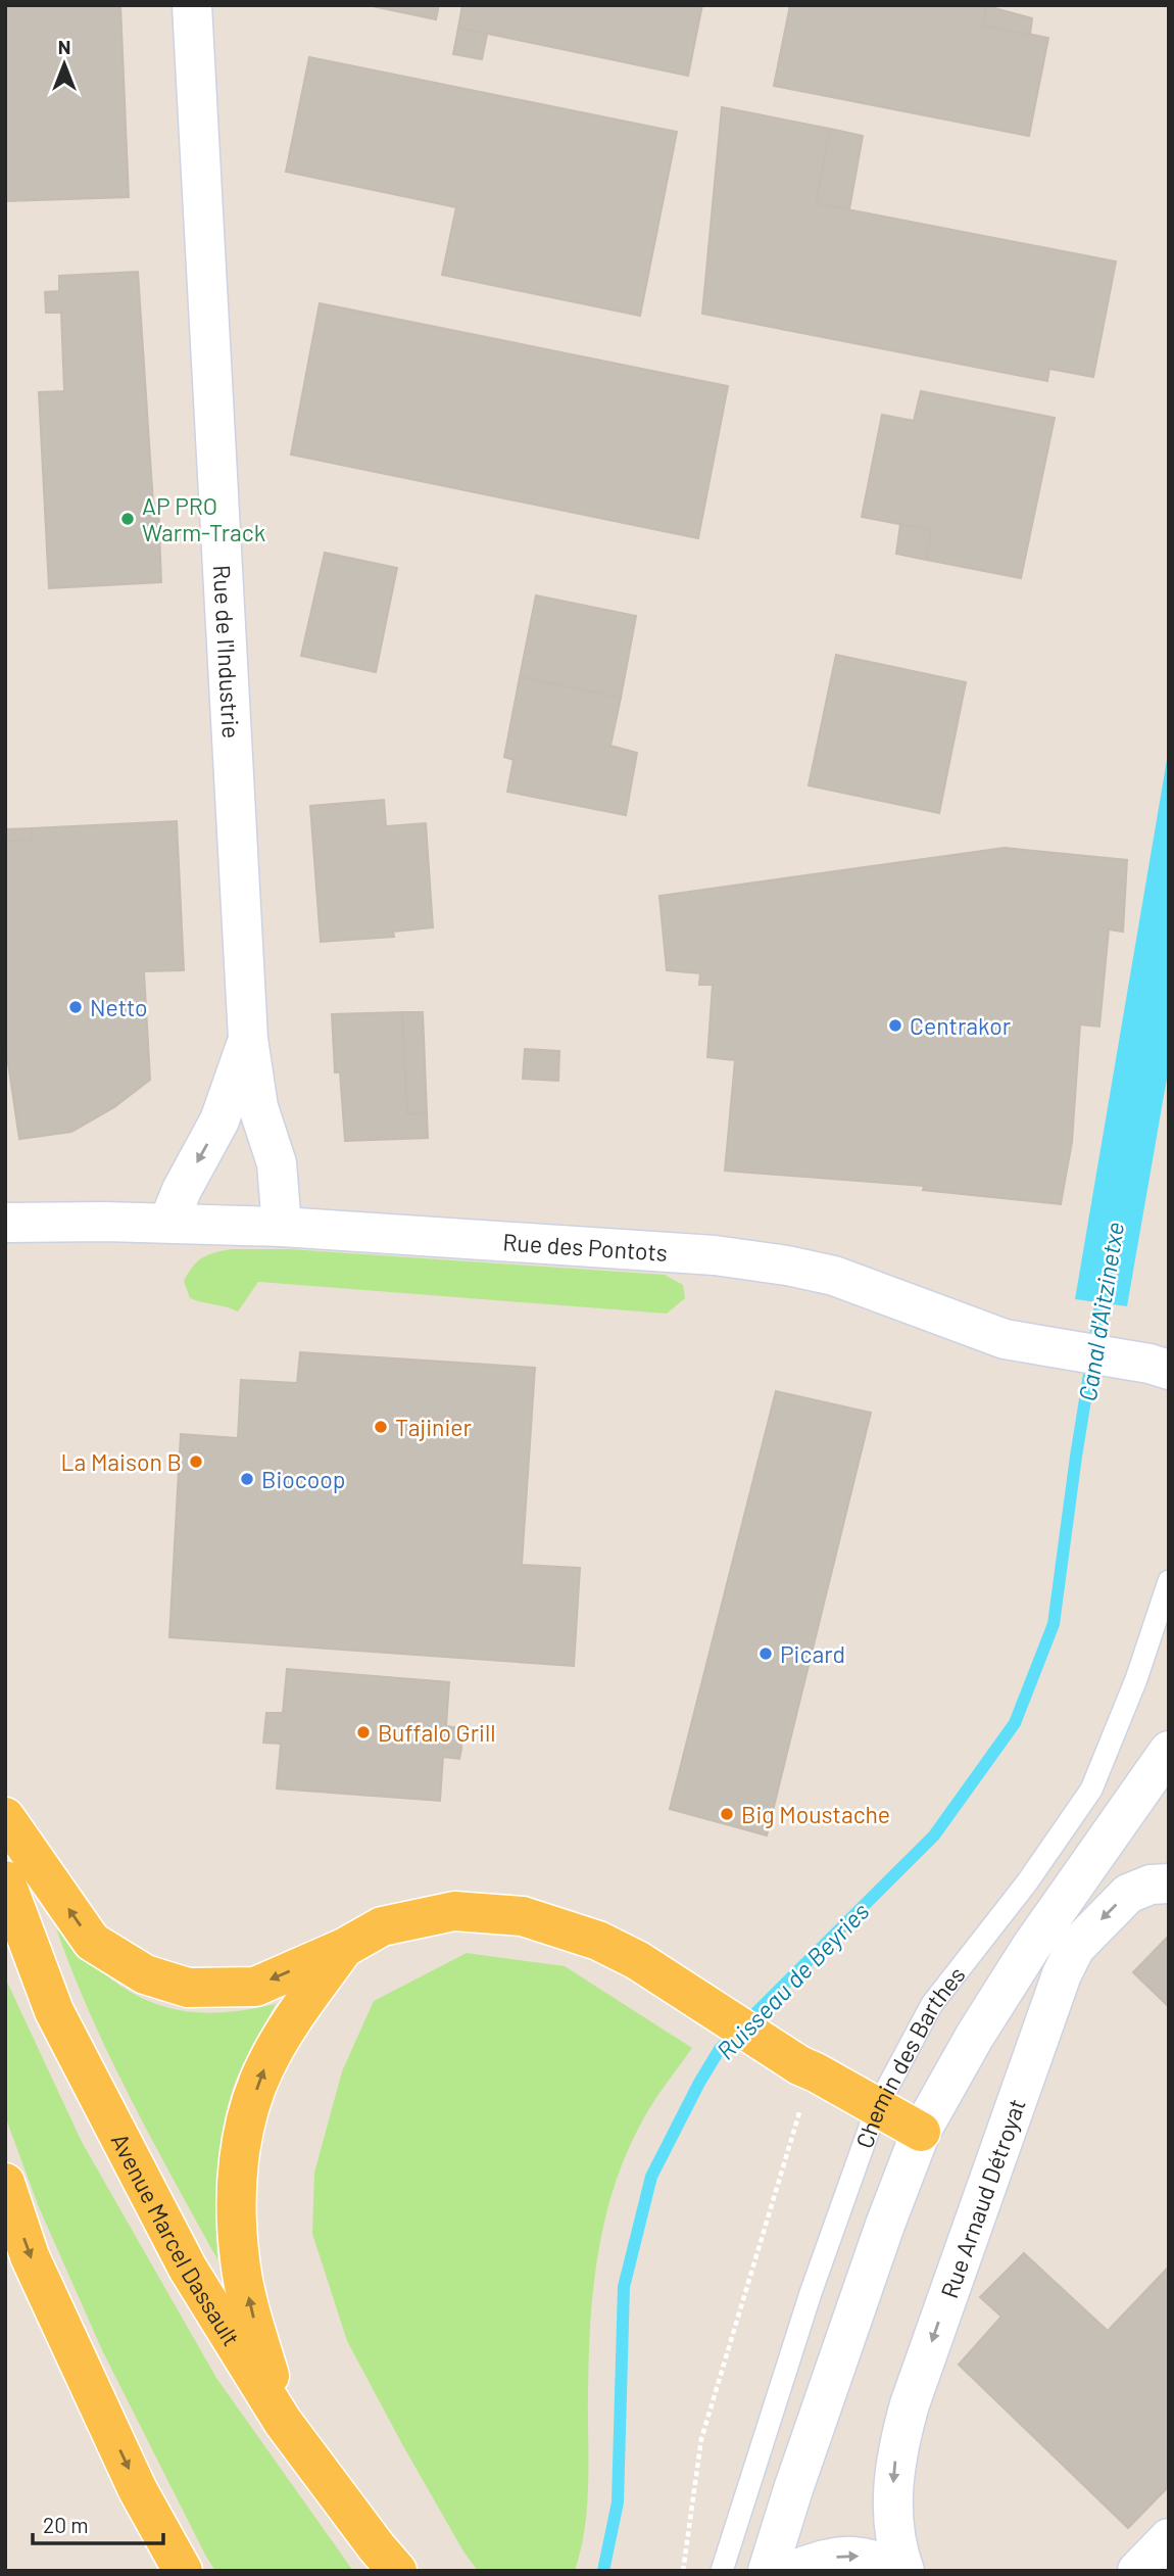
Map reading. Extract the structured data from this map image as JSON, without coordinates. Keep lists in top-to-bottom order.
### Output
{
  "streets": {
    "main road": ["Avenue Marcel Dassault"],
    "street": [
      "Rue de l'Industrie",
      "Rue des Pontots",
      "Chemin des Barthes",
      "Rue Arnaud Détroyat"
    ]
  },
  "crossings": [
    ["Rue de l'Industrie", "Rue des Pontots"]
  ],
  "water": ["Canal d'Aitzinetxe", "Ruisseau de Beyries"],
  "places": [
    "AP PRO Warm-Track",
    "Netto",
    "Centrakor",
    "Tajinier",
    "La Maison B",
    "Biocoop",
    "Picard",
    "Buffalo Grill",
    "Big Moustache"
  ],
  "scale_bar": "20 m",
  "north": "top"
}
